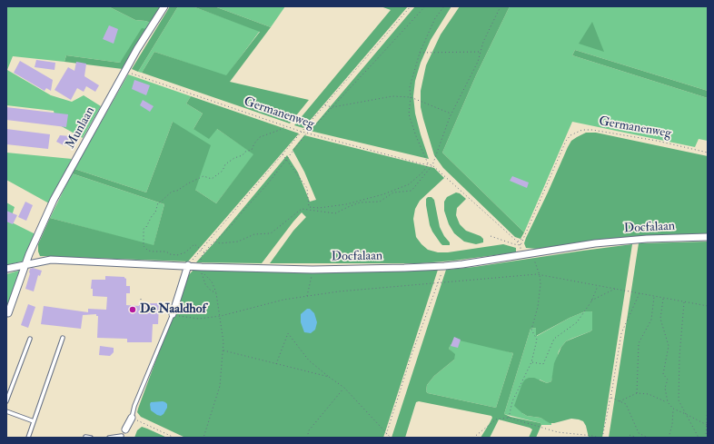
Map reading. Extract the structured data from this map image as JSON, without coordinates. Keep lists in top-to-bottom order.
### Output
{
  "streets": {
    "street": ["Munlaan", "Docfalaan"],
    "path": ["Germanenweg"]
  },
  "crossings": [
    ["Germanenweg", "Munlaan"],
    ["Munlaan", "Docfalaan"]
  ],
  "places": ["De Naaldhof"]
}
